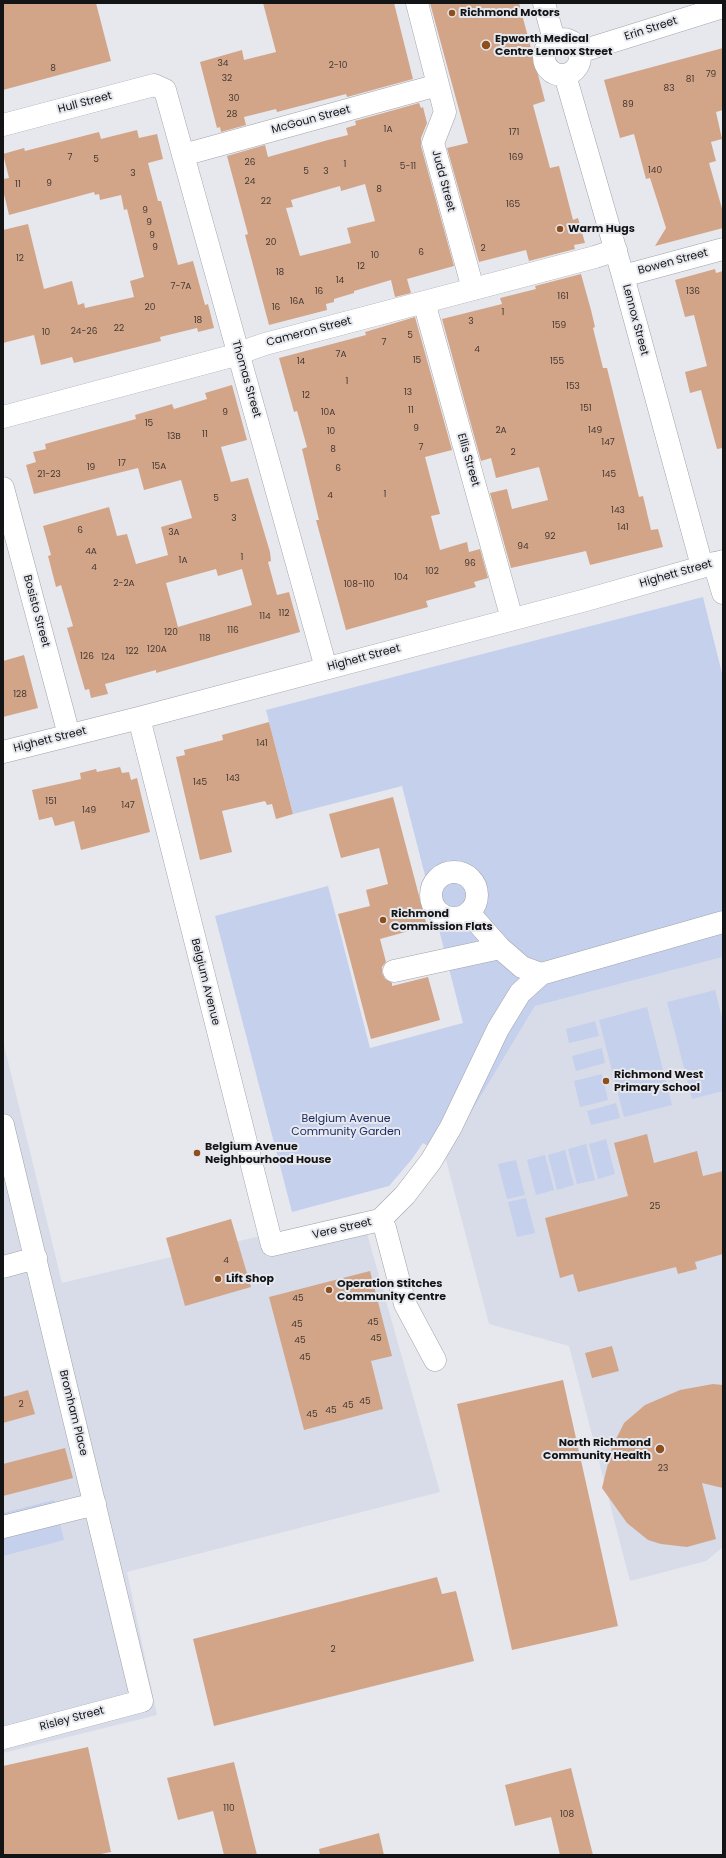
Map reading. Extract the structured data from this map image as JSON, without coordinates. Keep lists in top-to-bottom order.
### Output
{
  "streets": {
    "street": [
      "Erin Street",
      "Hull Street",
      "McGoun Street",
      "Judd Street",
      "Bowen Street",
      "Lennox Street",
      "Cameron Street",
      "Thomas Street",
      "Ellis Street",
      "Highett Street",
      "Bosisto Street",
      "Belgium Avenue",
      "Vere Street",
      "Bromham Place",
      "Risley Street"
    ]
  },
  "crossings": [
    ["Erin Street", "Lennox Street"],
    ["Hull Street", "Thomas Street"],
    ["McGoun Street", "Judd Street"],
    ["McGoun Street", "Thomas Street"],
    ["Judd Street", "Cameron Street"],
    ["Bowen Street", "Lennox Street"],
    ["Lennox Street", "Cameron Street"],
    ["Lennox Street", "Highett Street"],
    ["Cameron Street", "Thomas Street"],
    ["Cameron Street", "Ellis Street"],
    ["Thomas Street", "Highett Street"],
    ["Ellis Street", "Highett Street"],
    ["Highett Street", "Bosisto Street"],
    ["Highett Street", "Belgium Avenue"],
    ["Belgium Avenue", "Vere Street"],
    ["Bromham Place", "Risley Street"]
  ],
  "parks": ["Belgium Avenue Community Garden"],
  "places": [
    "Richmond Motors",
    "Epworth Medical Centre Lennox Street",
    "Warm Hugs",
    "Richmond Commission Flats",
    "Richmond West Primary School",
    "Belgium Avenue Neighbourhood House",
    "Lift Shop",
    "Operation Stitches Community Centre",
    "North Richmond Community Health"
  ],
  "house_numbers": [
    "34",
    "2-10",
    "8",
    "79",
    "32",
    "81",
    "83",
    "30",
    "89",
    "28",
    "1A",
    "171",
    "7",
    "169",
    "5",
    "26",
    "1",
    "5-11",
    "140",
    "5",
    "3",
    "3",
    "24",
    "9",
    "11",
    "8",
    "22",
    "165",
    "9",
    "9",
    "9",
    "20",
    "9",
    "2",
    "6",
    "10",
    "12",
    "12",
    "18",
    "14",
    "7-7A",
    "16",
    "136",
    "161",
    "16A",
    "20",
    "16",
    "1",
    "18",
    "3",
    "159",
    "22",
    "24-26",
    "10",
    "5",
    "7",
    "4",
    "7A",
    "15",
    "14",
    "155",
    "1",
    "153",
    "13",
    "12",
    "151",
    "11",
    "9",
    "10A",
    "15",
    "9",
    "2A",
    "149",
    "10",
    "11",
    "13B",
    "147",
    "7",
    "8",
    "2",
    "17",
    "15A",
    "19",
    "6",
    "21-23",
    "145",
    "1",
    "4",
    "5",
    "143",
    "3",
    "141",
    "6",
    "3A",
    "92",
    "94",
    "4A",
    "1",
    "1A",
    "96",
    "4",
    "102",
    "104",
    "2-2A",
    "108-110",
    "112",
    "114",
    "116",
    "120",
    "118",
    "120A",
    "122",
    "126",
    "124",
    "128",
    "141",
    "143",
    "145",
    "151",
    "147",
    "149",
    "25",
    "4",
    "45",
    "45",
    "45",
    "45",
    "45",
    "45",
    "45",
    "2",
    "45",
    "45",
    "45",
    "23",
    "2",
    "110",
    "108"
  ]
}
